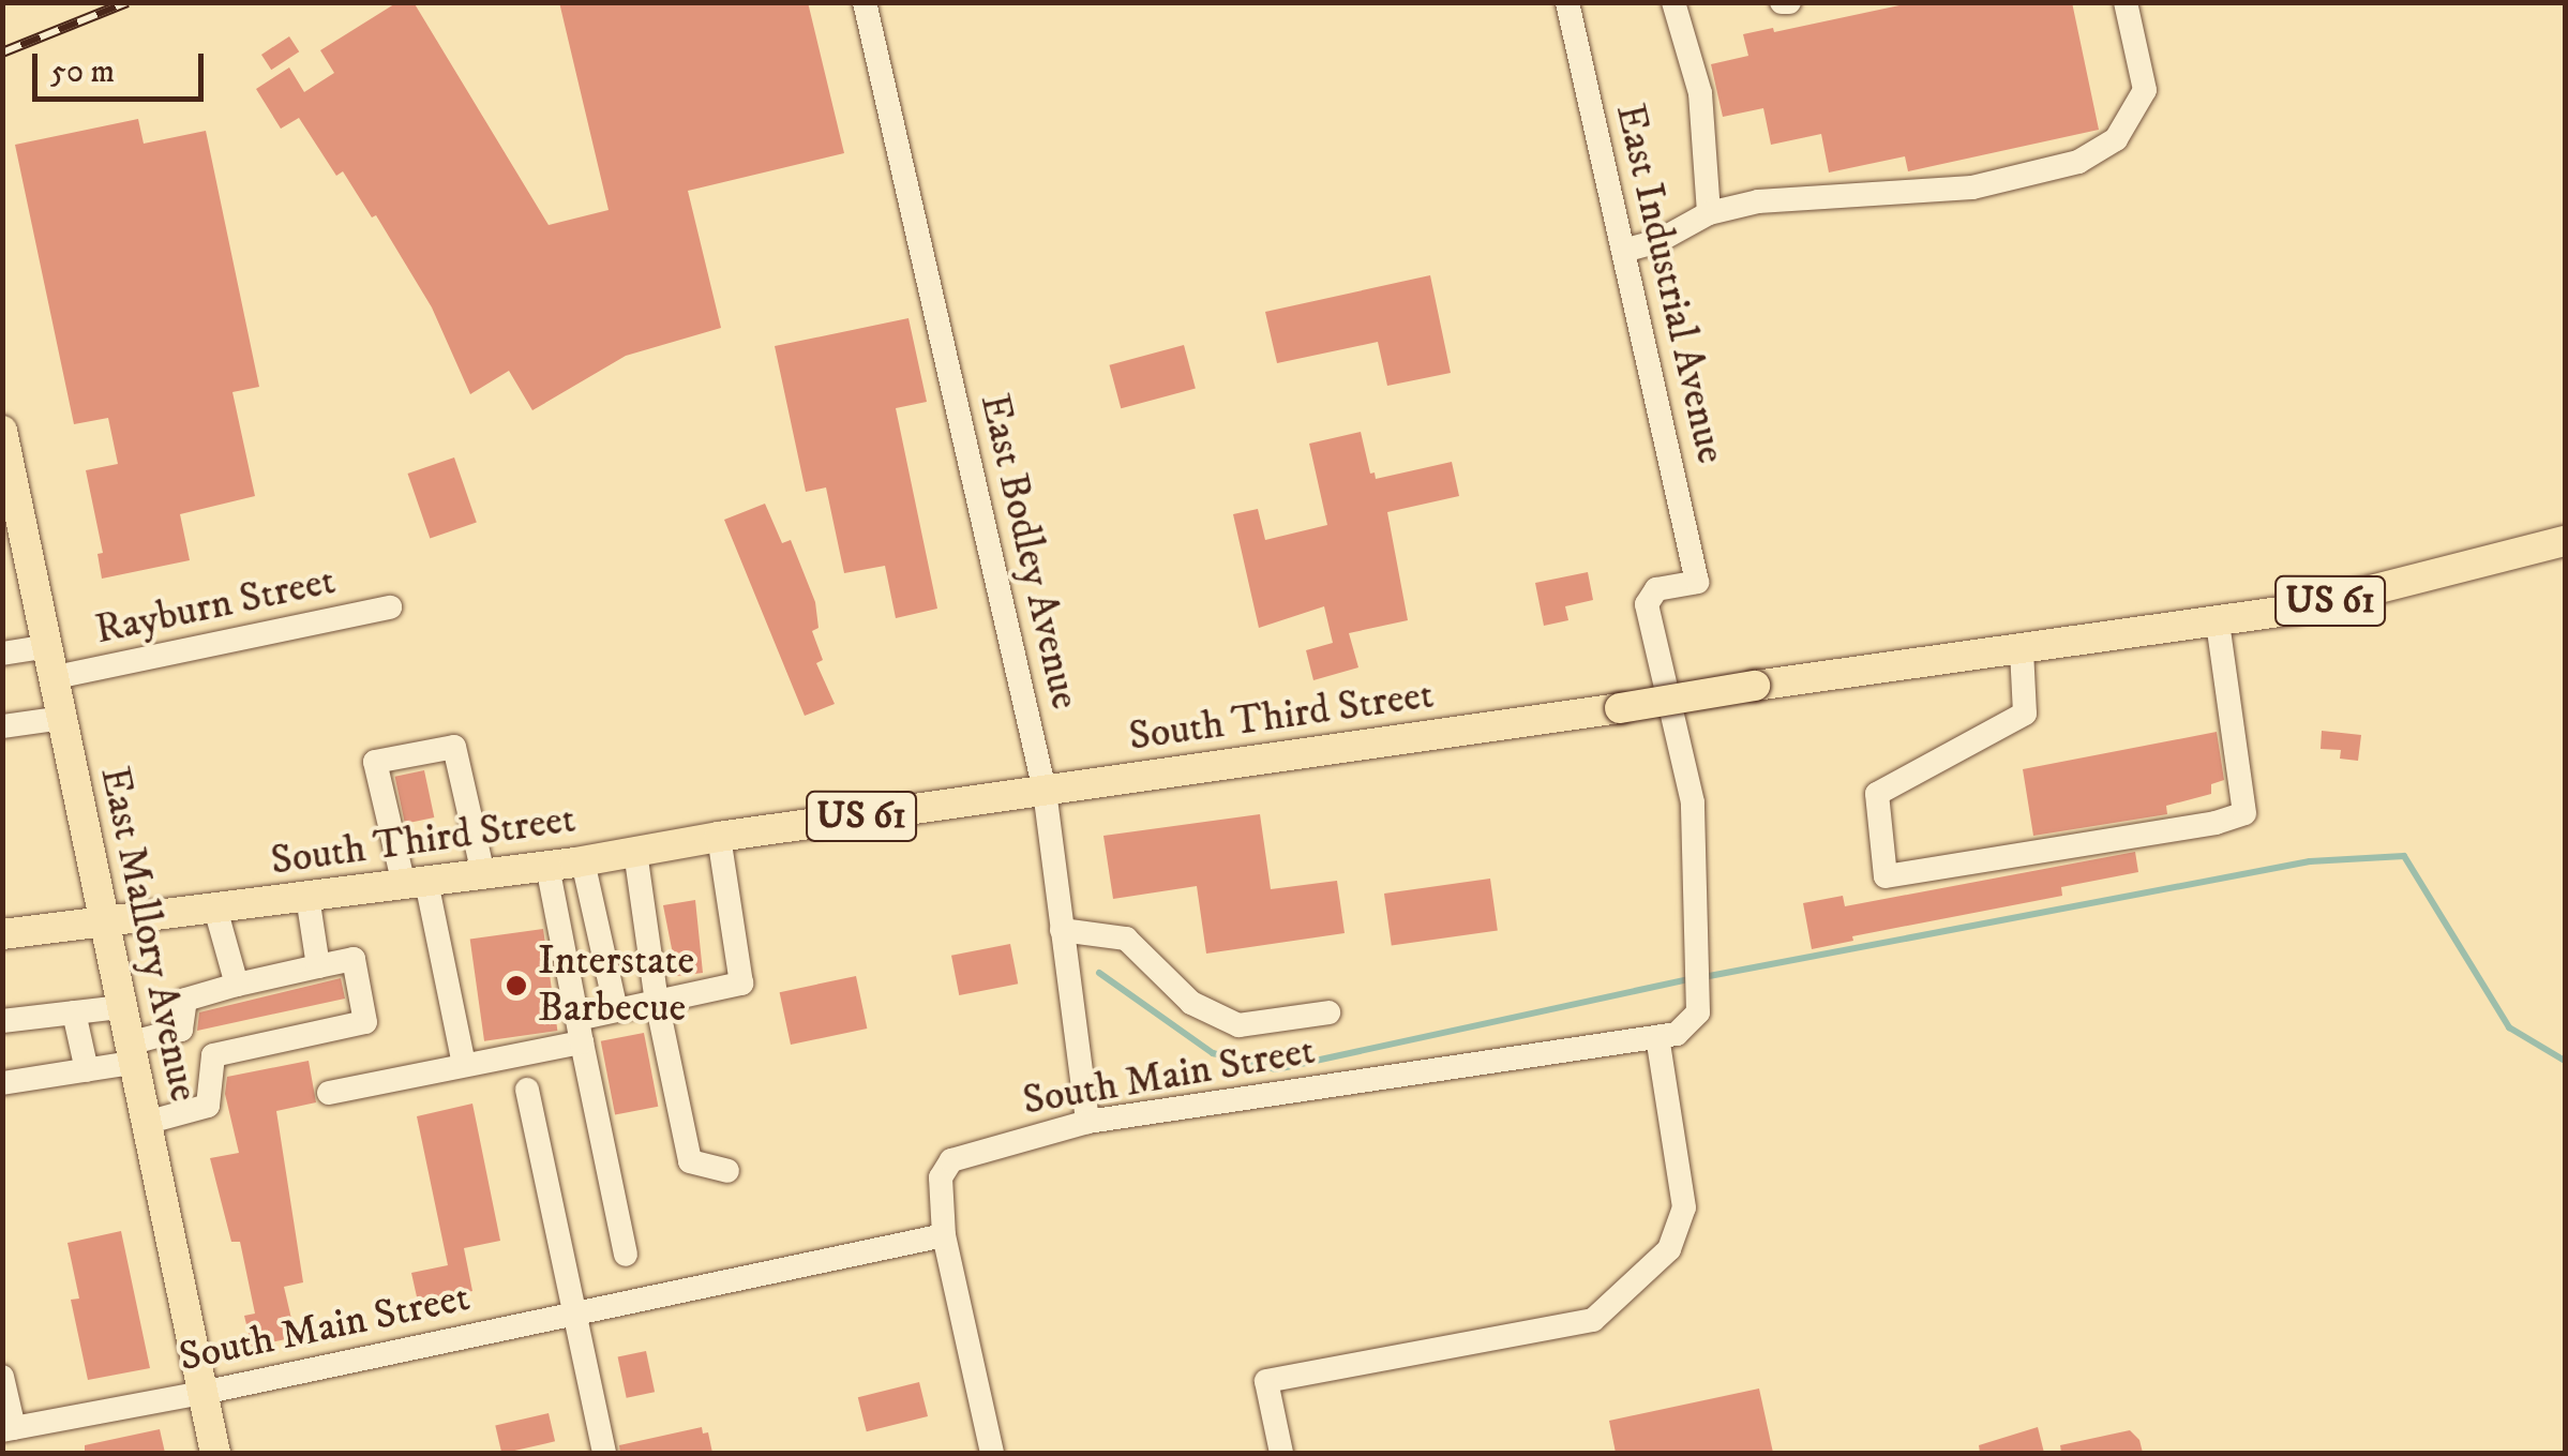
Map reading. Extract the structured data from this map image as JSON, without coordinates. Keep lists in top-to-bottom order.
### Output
{
  "streets": {
    "main road": ["US 61", "South Third Street", "East Mallory Avenue"],
    "street": [
      "East Industrial Avenue",
      "East Bodley Avenue",
      "Rayburn Street",
      "South Main Street"
    ]
  },
  "crossings": [
    ["East Industrial Avenue", "South Main Street"],
    ["East Bodley Avenue", "South Third Street"],
    ["East Bodley Avenue", "South Main Street"],
    ["Rayburn Street", "East Mallory Avenue"],
    ["South Third Street", "East Mallory Avenue"],
    ["East Mallory Avenue", "South Main Street"]
  ],
  "places": ["Interstate Barbecue"],
  "scale_bar": "50 m"
}
